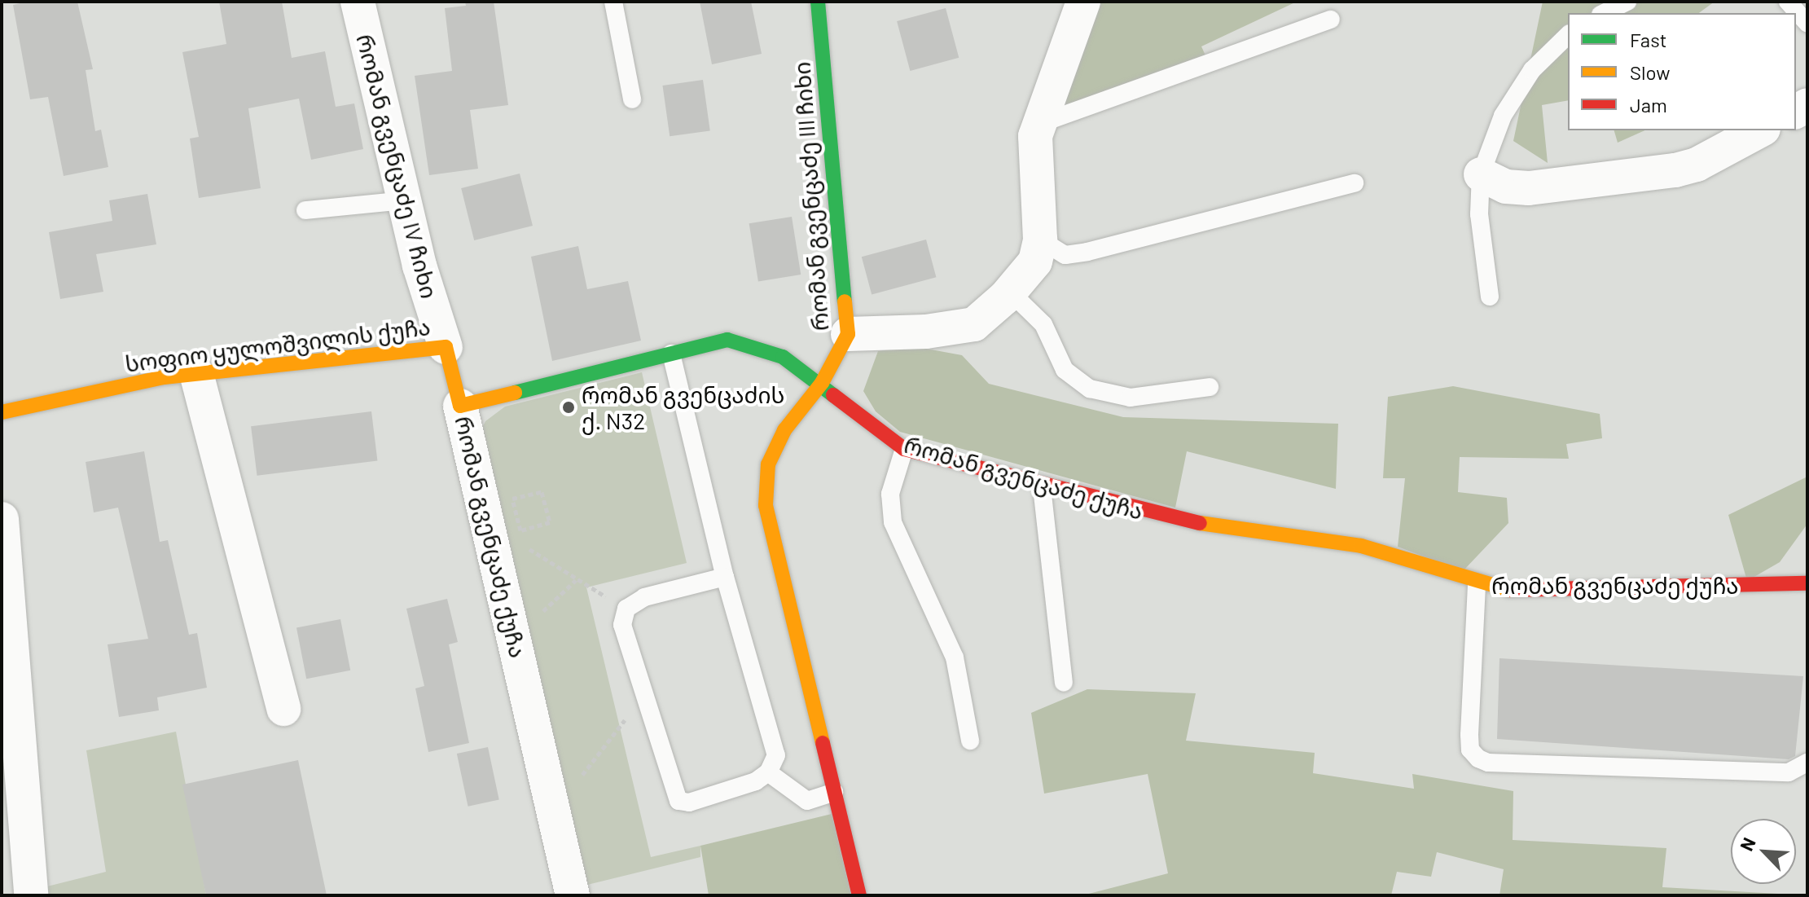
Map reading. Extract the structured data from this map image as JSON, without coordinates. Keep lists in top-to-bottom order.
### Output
{
  "streets": {
    "street": [
      "რომან გვენცაძე IV ჩიხი",
      "რომან გვენცაძე III ჩიხი",
      "სოფიო ყულოშვილის ქუჩა",
      "რომან გვენცაძე ქუჩა"
    ]
  },
  "crossings": [
    ["რომან გვენცაძე IV ჩიხი", "სოფიო ყულოშვილის ქუჩა"],
    ["რომან გვენცაძე IV ჩიხი", "რომან გვენცაძე ქუჩა"],
    ["რომან გვენცაძე III ჩიხი", "რომან გვენცაძე ქუჩა"]
  ],
  "places": ["რომან გვენცაძის ქ. N32"],
  "legend": ["Fast", "Slow", "Jam"],
  "north": "top left"
}
